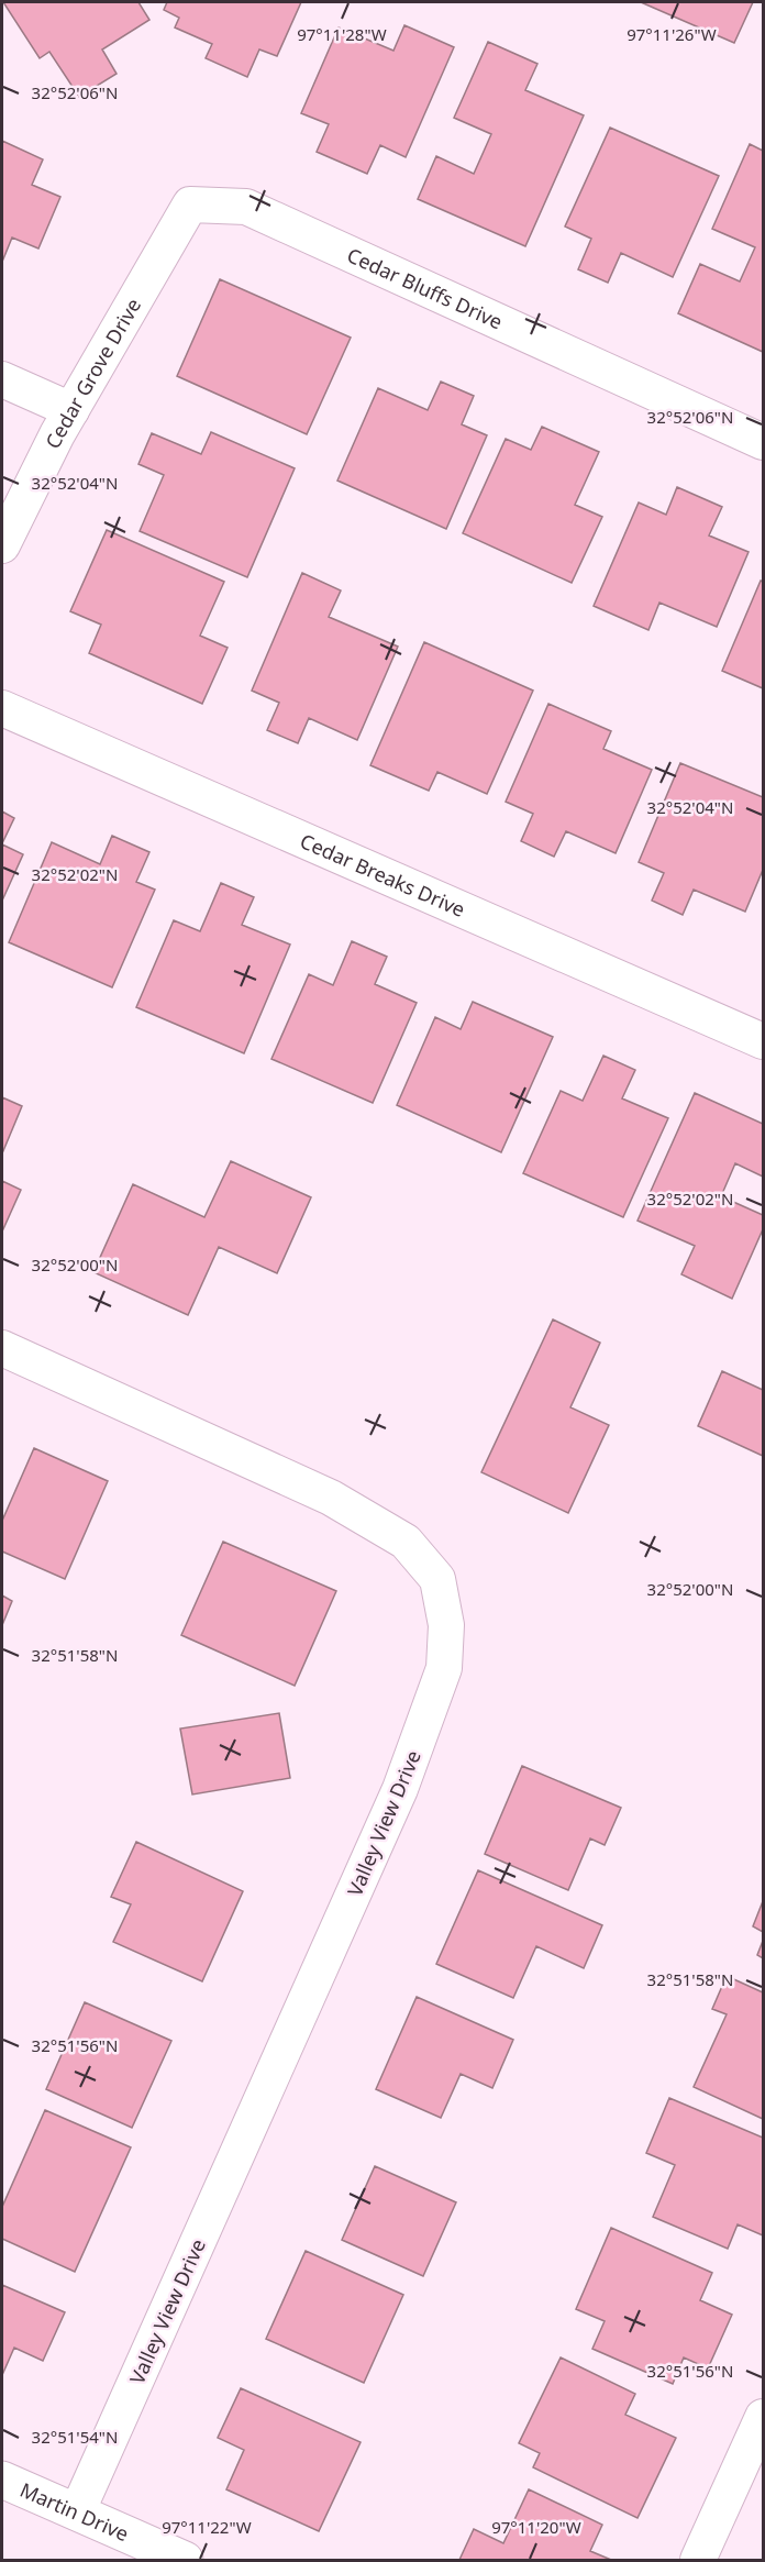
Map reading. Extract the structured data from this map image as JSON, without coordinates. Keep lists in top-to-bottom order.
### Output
{
  "streets": {
    "street": [
      "Cedar Bluffs Drive",
      "Cedar Grove Drive",
      "Cedar Breaks Drive",
      "Valley View Drive",
      "Martin Drive"
    ]
  },
  "crossings": [
    ["Cedar Bluffs Drive", "Cedar Grove Drive"],
    ["Valley View Drive", "Martin Drive"]
  ],
  "coordinates": [
    "97°11'26\"W",
    "97°11'28\"W",
    "32°52'06\"N",
    "32°52'04\"N",
    "32°52'02\"N",
    "32°52'00\"N",
    "32°51'58\"N",
    "32°51'56\"N",
    "32°51'54\"N",
    "97°11'22\"W",
    "97°11'20\"W"
  ]
}
